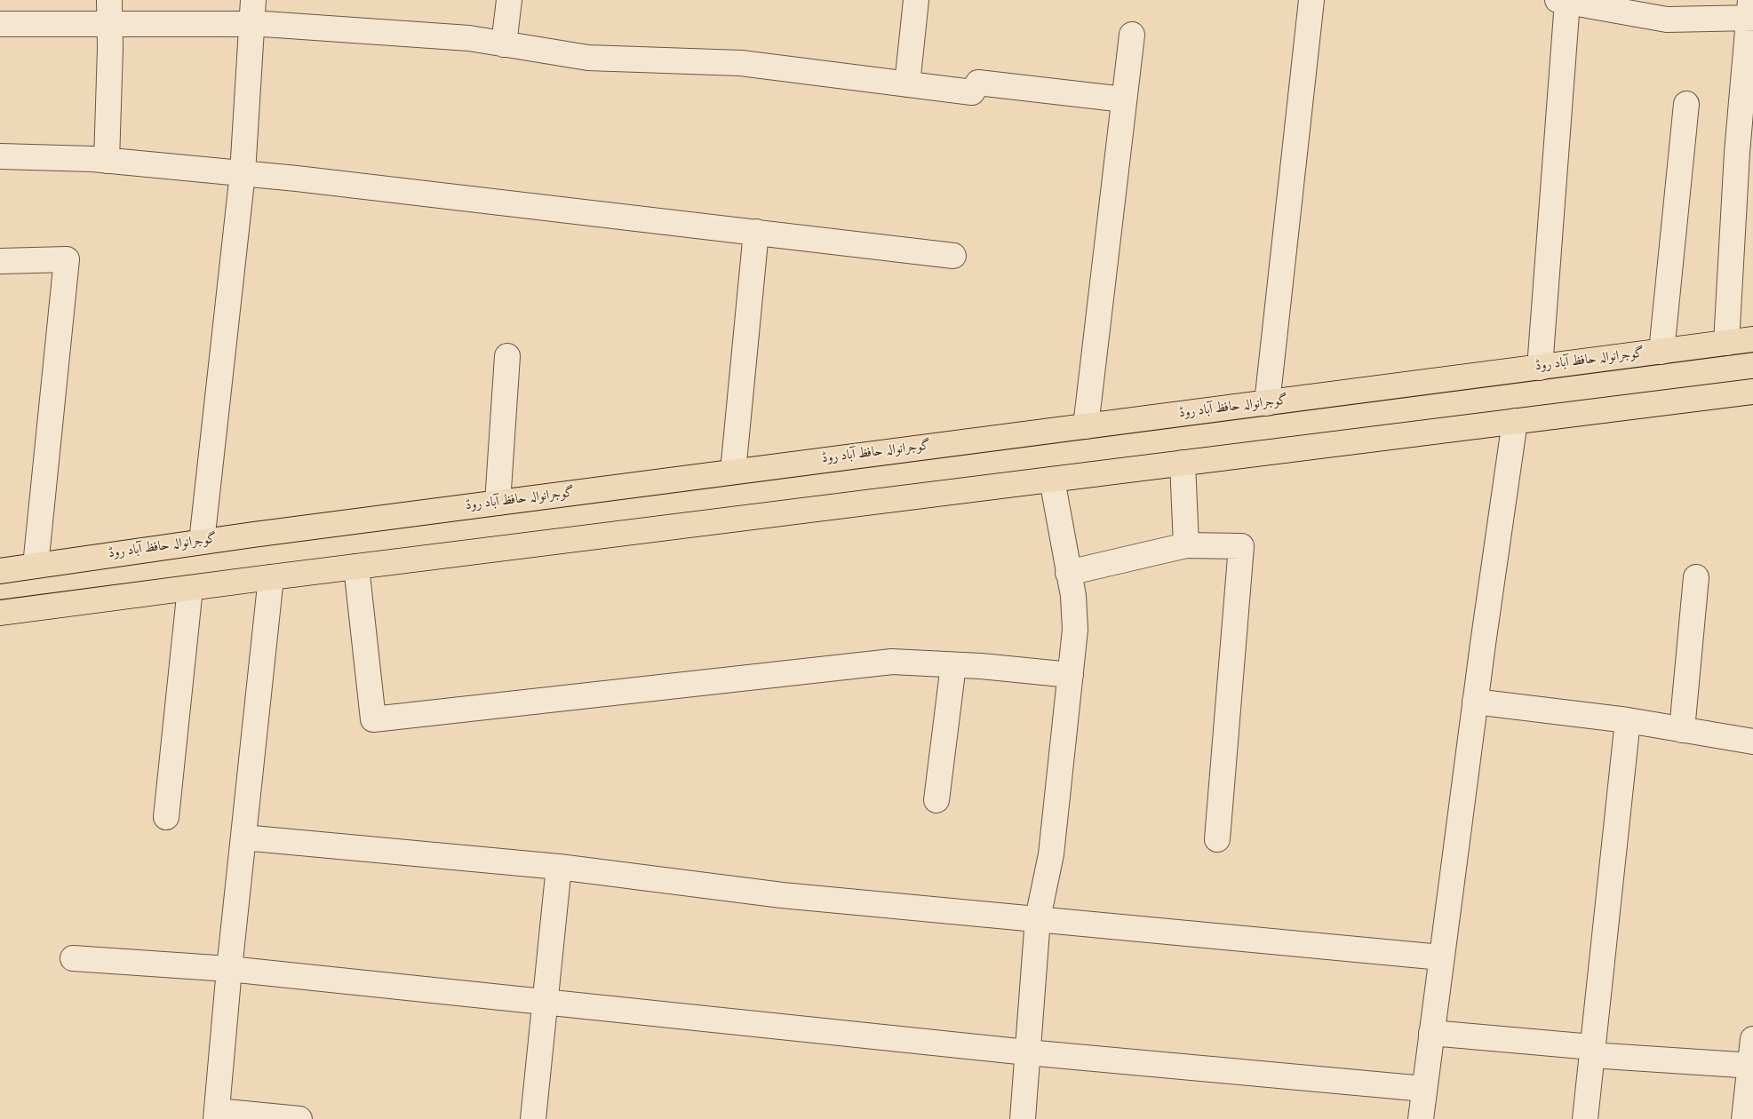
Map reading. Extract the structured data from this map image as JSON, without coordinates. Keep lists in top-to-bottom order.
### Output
{
  "streets": {
    "main road": ["گوجرانوالہ حافظ آباد روڈ"]
  }
}
